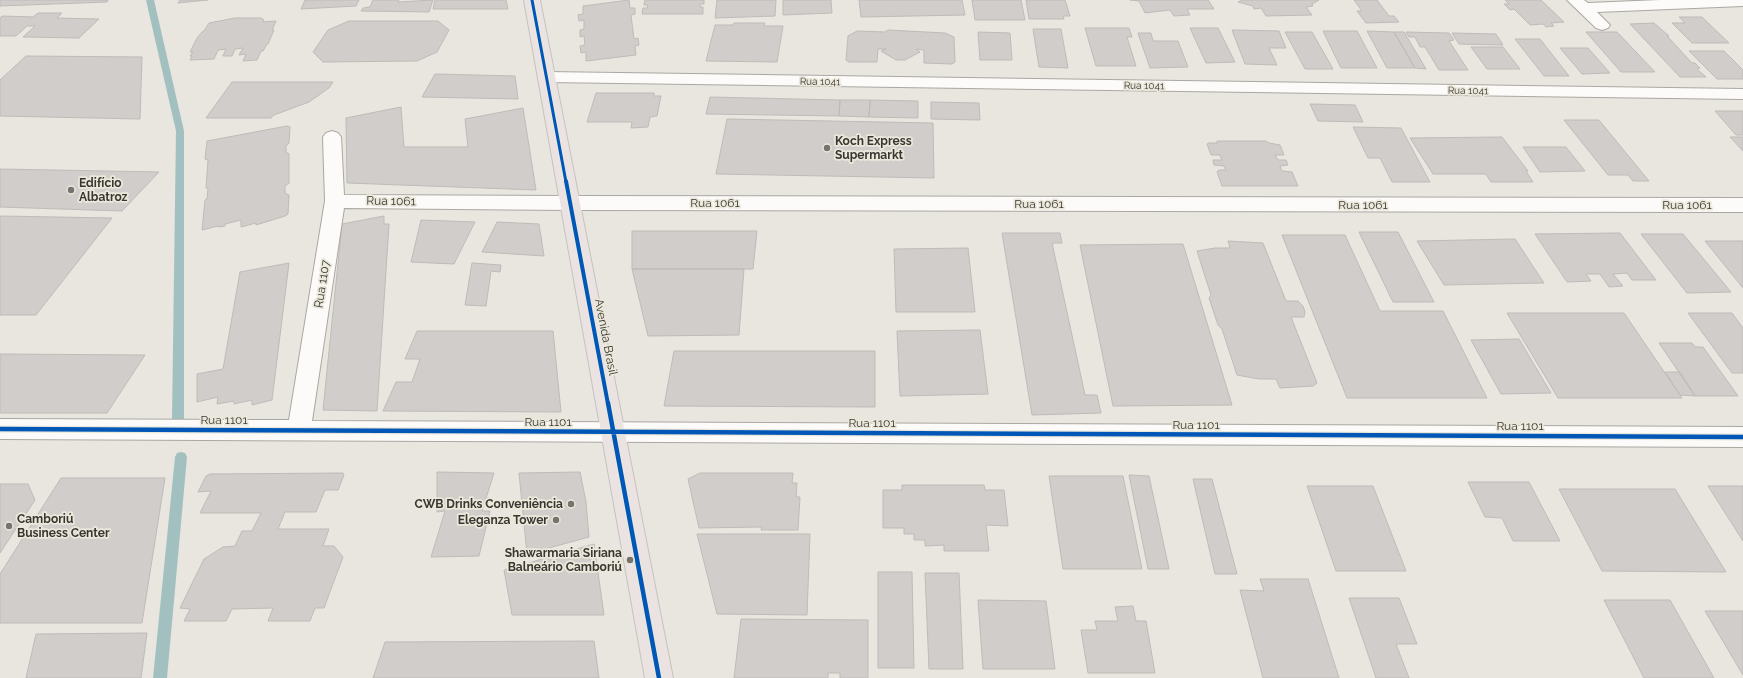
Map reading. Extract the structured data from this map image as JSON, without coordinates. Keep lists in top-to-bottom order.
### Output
{
  "streets": {
    "main road": ["Avenida Brasil"],
    "street": [
      "Rua 1041",
      "Rua 1061",
      "Rua 1107",
      "Rua 1101"
    ]
  },
  "crossings": [
    ["Rua 1041", "Avenida Brasil"],
    ["Rua 1061", "Rua 1107"],
    ["Rua 1061", "Avenida Brasil"],
    ["Rua 1107", "Rua 1101"],
    ["Avenida Brasil", "Rua 1101"]
  ],
  "places": [
    "Koch Express Supermarkt",
    "Edifício Albatroz",
    "CWB Drinks Conveniência",
    "Eleganza Tower",
    "Camboriú Business Center",
    "Shawarmaria Siriana Balneário Camboriú"
  ]
}
